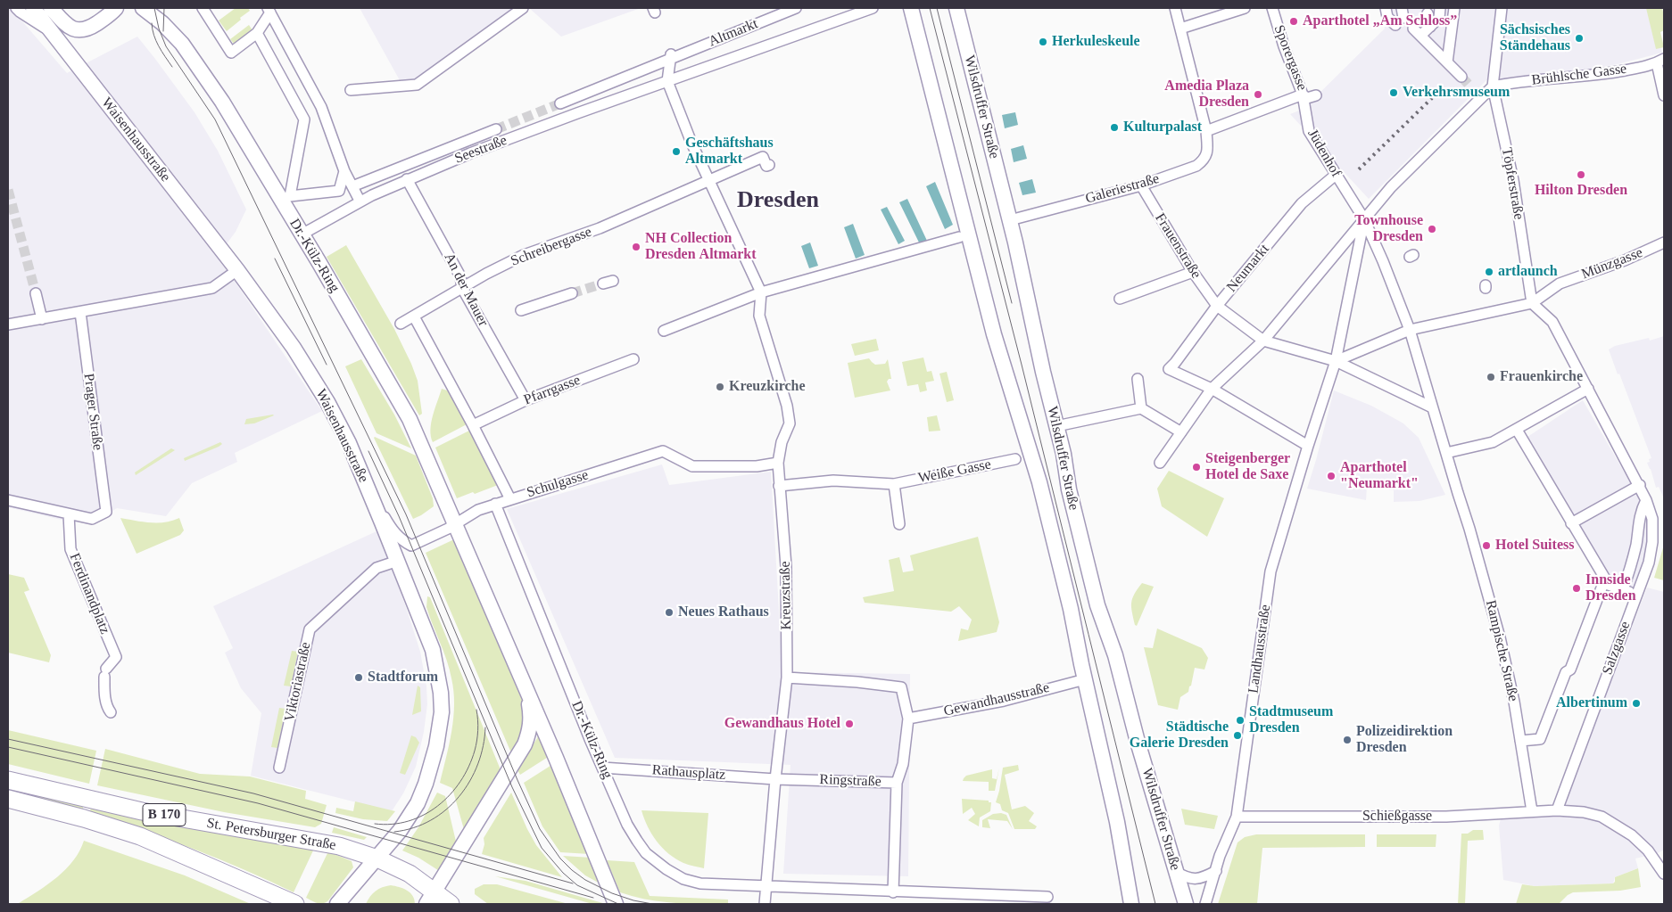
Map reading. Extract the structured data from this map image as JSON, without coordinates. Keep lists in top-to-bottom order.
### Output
{
  "streets": {
    "main road": [
      "Wilsdruffer Straße",
      "Waisenhausstraße",
      "Dr.-Külz-Ring",
      "B 170",
      "St. Petersburger Straße"
    ],
    "street": [
      "Altmarkt",
      "Sporergasse",
      "Brühlsche Gasse",
      "Seestraße",
      "Jüdenhof",
      "Töpferstraße",
      "Galeriestraße",
      "Frauenstraße",
      "Schreibergasse",
      "Münzgasse",
      "Neumarkt",
      "An der Mauer",
      "Pfarrgasse",
      "Prager Straße",
      "Weiße Gasse",
      "Schulgasse",
      "Ferdinandplatz",
      "Kreuzstraße",
      "Salzgasse",
      "Landhausstraße",
      "Rampische Straße",
      "Viktoriastraße",
      "Gewandhausstraße",
      "Rathausplatz",
      "Ringstraße",
      "Schießgasse"
    ]
  },
  "crossings": [
    ["Sporergasse", "Jüdenhof"],
    ["Brühlsche Gasse", "Töpferstraße"],
    ["Wilsdruffer Straße", "Galeriestraße"],
    ["Wilsdruffer Straße", "Gewandhausstraße"],
    ["Waisenhausstraße", "Viktoriastraße"],
    ["Waisenhausstraße", "B 170"],
    ["Waisenhausstraße", "St. Petersburger Straße"],
    ["Seestraße", "Dr.-Külz-Ring"],
    ["Seestraße", "An der Mauer"],
    ["Jüdenhof", "Neumarkt"],
    ["Jüdenhof", "Landhausstraße"],
    ["Jüdenhof", "Rampische Straße"],
    ["Töpferstraße", "Münzgasse"],
    ["Töpferstraße", "Salzgasse"],
    ["Galeriestraße", "Frauenstraße"],
    ["Frauenstraße", "Neumarkt"],
    ["Schreibergasse", "An der Mauer"],
    ["Dr.-Külz-Ring", "Schulgasse"],
    ["Dr.-Külz-Ring", "Kreuzstraße"],
    ["Dr.-Külz-Ring", "Rathausplatz"],
    ["Dr.-Külz-Ring", "B 170"],
    ["Münzgasse", "Salzgasse"],
    ["An der Mauer", "Pfarrgasse"],
    ["Prager Straße", "Ferdinandplatz"],
    ["Weiße Gasse", "Kreuzstraße"],
    ["Schulgasse", "Kreuzstraße"],
    ["Kreuzstraße", "Rathausplatz"],
    ["Kreuzstraße", "Ringstraße"],
    ["Salzgasse", "Schießgasse"],
    ["Landhausstraße", "Rampische Straße"],
    ["Landhausstraße", "Schießgasse"],
    ["Rampische Straße", "Schießgasse"],
    ["Rathausplatz", "Ringstraße"],
    ["B 170", "St. Petersburger Straße"]
  ],
  "districts": ["Dresden"],
  "places": [
    "Aparthotel „Am Schloss”",
    "Sächsisches Ständehaus",
    "Herkuleskeule",
    "Verkehrsmuseum",
    "Amedia Plaza Dresden",
    "Kulturpalast",
    "Geschäftshaus Altmarkt",
    "Hilton Dresden",
    "Townhouse Dresden",
    "NH Collection Dresden Altmarkt",
    "artlaunch",
    "Frauenkirche",
    "Kreuzkirche",
    "Steigenberger Hotel de Saxe",
    "Aparthotel \"Neumarkt\"",
    "Hotel Suitess",
    "Innside Dresden",
    "Neues Rathaus",
    "Stadtforum",
    "Albertinum",
    "Stadtmuseum Dresden",
    "Gewandhaus Hotel",
    "Städtische Galerie Dresden",
    "Polizeidirektion Dresden"
  ]
}
